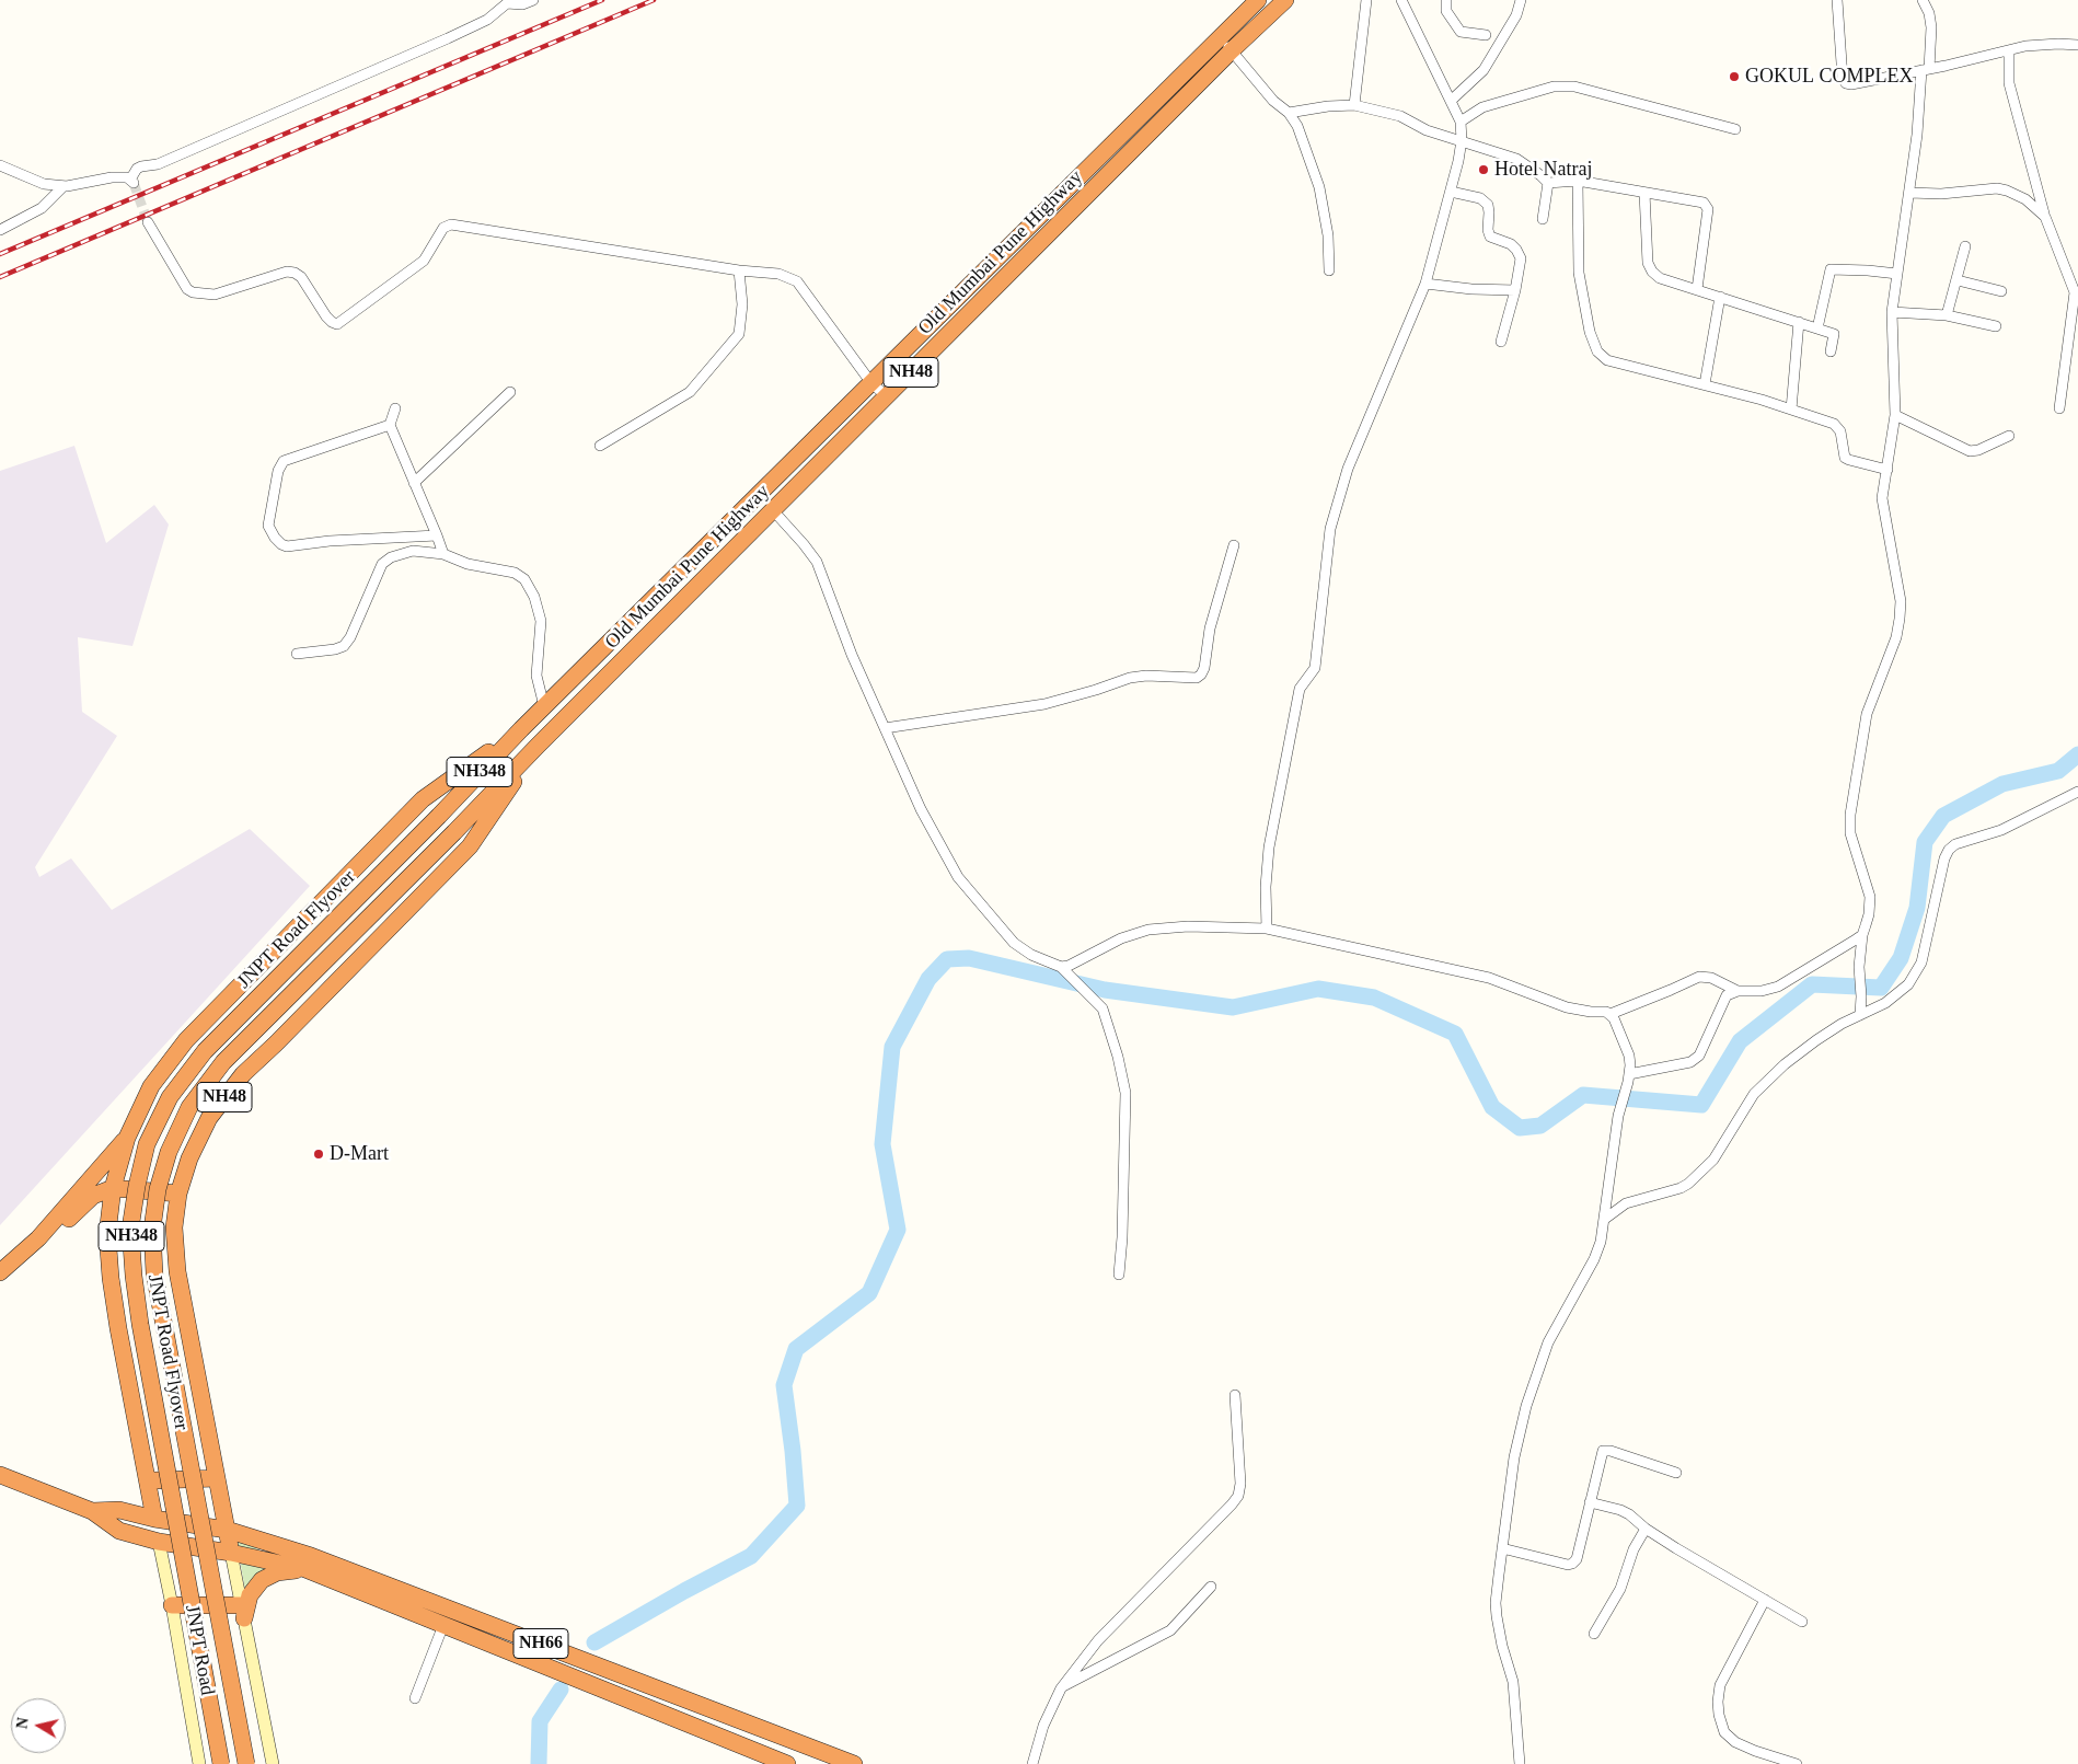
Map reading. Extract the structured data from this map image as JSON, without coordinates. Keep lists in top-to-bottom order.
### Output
{
  "streets": {
    "highway": [
      "Old Mumbai Pune Highway",
      "NH48",
      "NH348",
      "JNPT Road Flyover",
      "NH66"
    ],
    "street": ["JNPT Road"]
  },
  "crossings": [
    ["Old Mumbai Pune Highway", "NH48"],
    ["Old Mumbai Pune Highway", "JNPT Road Flyover"],
    ["NH48", "JNPT Road Flyover"],
    ["NH48", "NH66"]
  ],
  "places": ["GOKUL COMPLEX", "Hotel Natraj", "D-Mart"],
  "north": "left"
}
